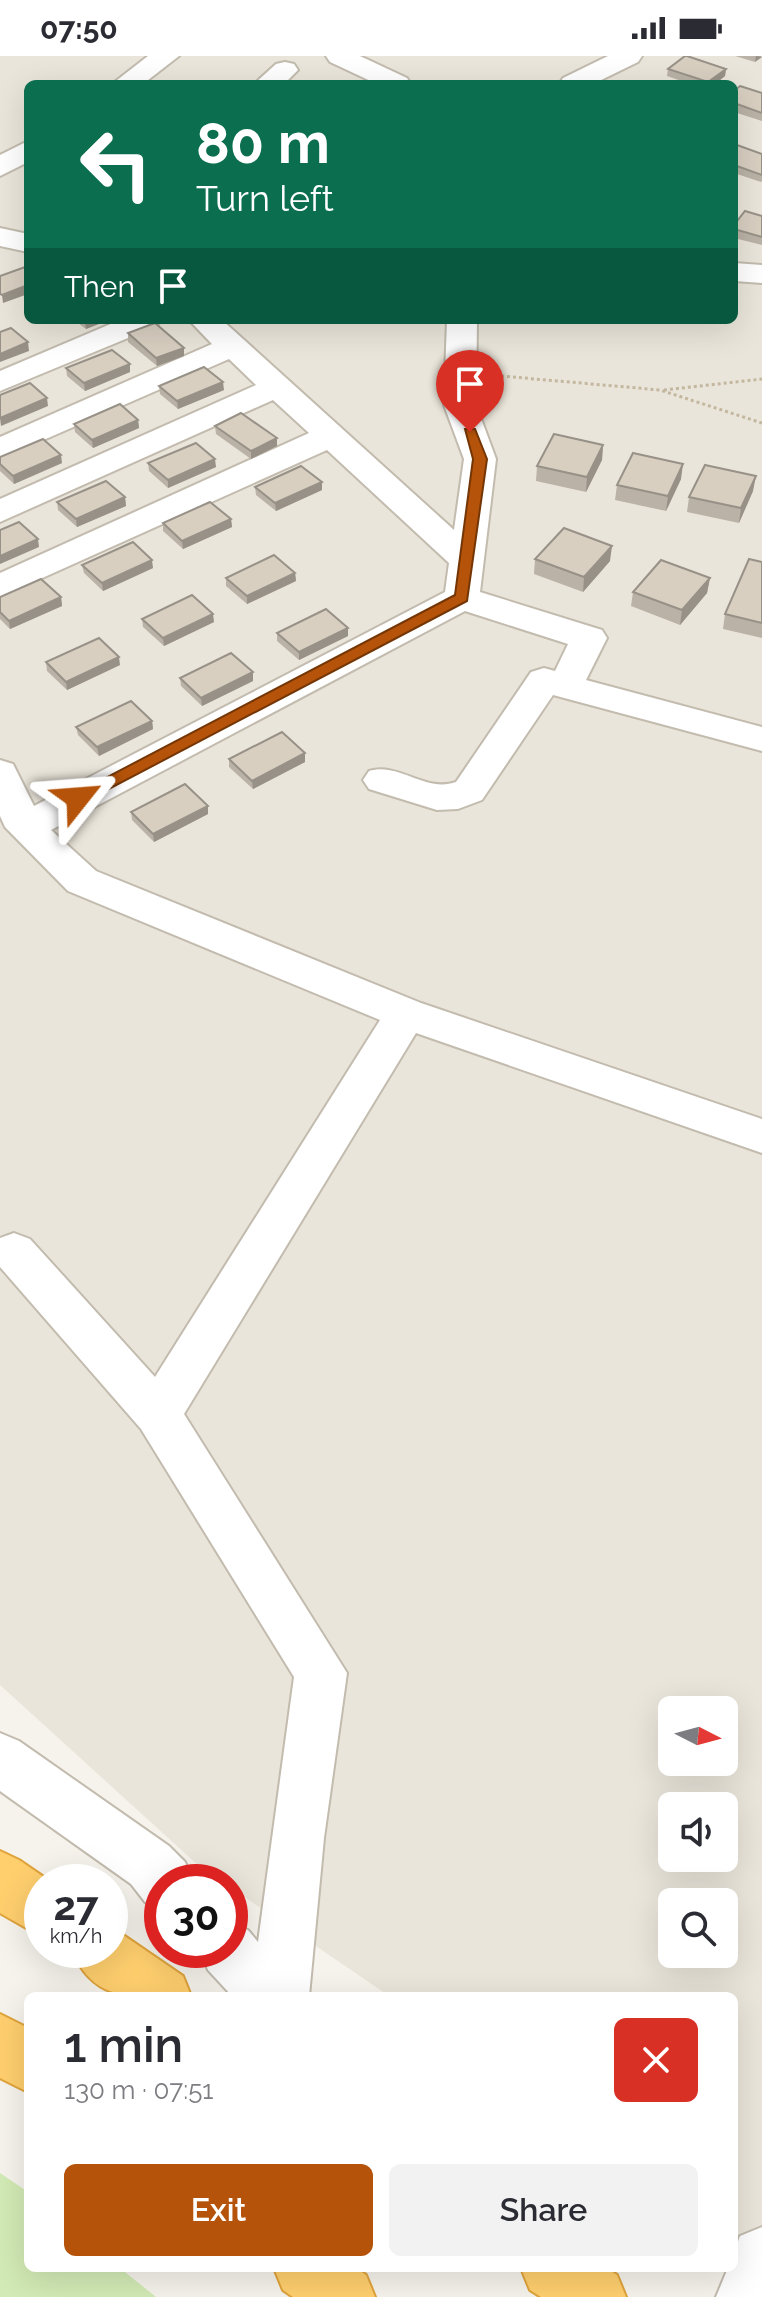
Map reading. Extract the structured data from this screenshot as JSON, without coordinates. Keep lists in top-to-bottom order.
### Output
{
  "north": "right",
  "page": {
    "status": "07:50",
    "turn": ["80 m", "Turn left"],
    "then": "Then",
    "speed": "27 km/h",
    "limit": "30",
    "heading": ["1 min", "130 m · 07:51"],
    "buttons": ["Exit", "Share"]
  }
}
